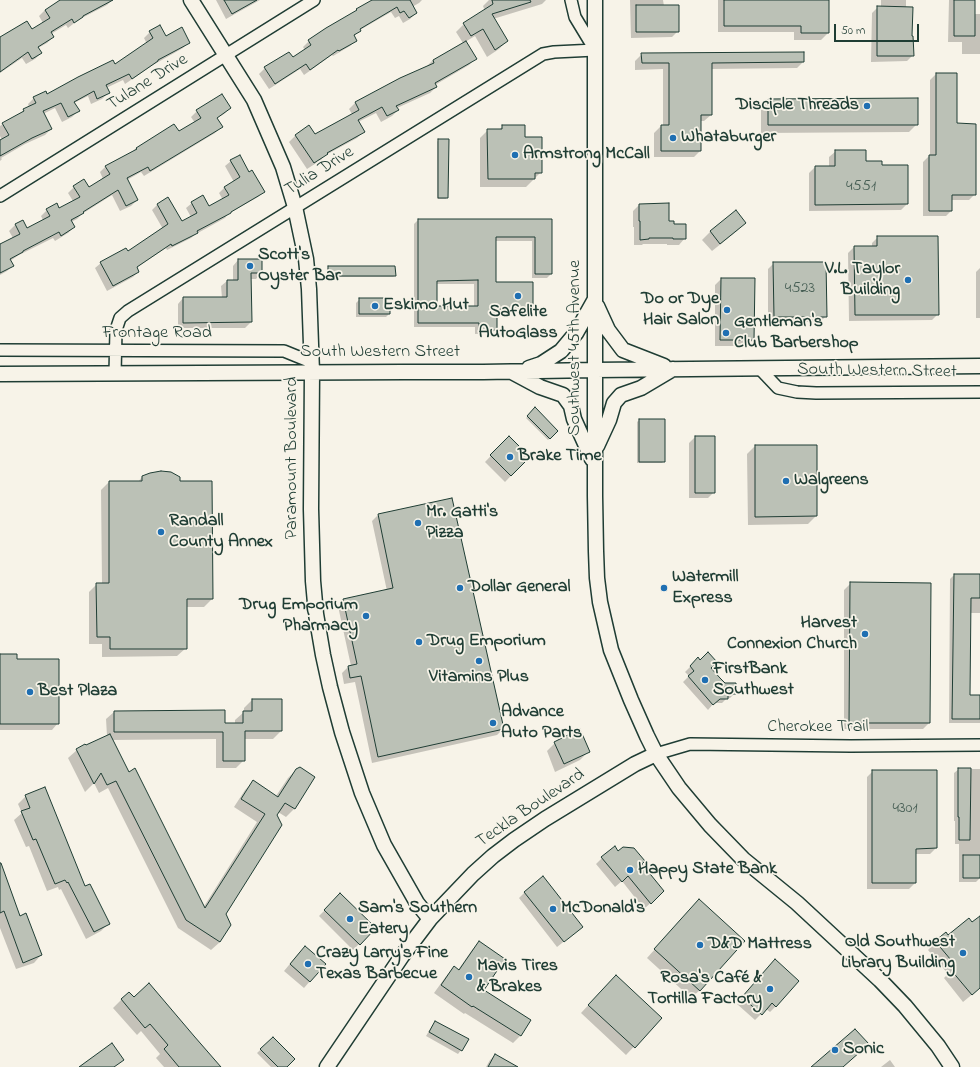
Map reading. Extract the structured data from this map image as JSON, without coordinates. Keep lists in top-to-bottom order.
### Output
{
  "streets": {
    "main road": [
      "Southwest 45th Avenue",
      "South Western Street",
      "Paramount Boulevard",
      "Teckla Boulevard"
    ],
    "street": [
      "Tulane Drive",
      "Tulia Drive",
      "Frontage Road",
      "Cherokee Trail"
    ]
  },
  "crossings": [
    ["Tulane Drive", "Paramount Boulevard"],
    ["Tulia Drive", "Frontage Road"],
    ["Tulia Drive", "Southwest 45th Avenue"],
    ["Tulia Drive", "South Western Street"],
    ["Tulia Drive", "Paramount Boulevard"],
    ["Frontage Road", "South Western Street"],
    ["Frontage Road", "Paramount Boulevard"],
    ["Southwest 45th Avenue", "South Western Street"],
    ["Southwest 45th Avenue", "Cherokee Trail"],
    ["Southwest 45th Avenue", "Teckla Boulevard"],
    ["South Western Street", "Paramount Boulevard"],
    ["Paramount Boulevard", "Teckla Boulevard"],
    ["Cherokee Trail", "Teckla Boulevard"]
  ],
  "places": [
    "Disciple Threads",
    "Whataburger",
    "Armstrong McCall",
    "Scott's Oyster Bar",
    "V.L. Taylor Building",
    "Safelite AutoGlass",
    "Eskimo Hut",
    "Do or Dye Hair Salon",
    "Gentleman's Club Barbershop",
    "Brake Time",
    "Walgreens",
    "Mr. Gatti's Pizza",
    "Randall County Annex",
    "Dollar General",
    "Watermill Express",
    "Drug Emporium Pharmacy",
    "Harvest Connexion Church",
    "Drug Emporium",
    "Vitamins Plus",
    "FirstBank Southwest",
    "Best Plaza",
    "Advance Auto Parts",
    "Happy State Bank",
    "McDonald's",
    "Sam's Southern Eatery",
    "D&D Mattress",
    "Old Southwest Library Building",
    "Crazy Larry's Fine Texas Barbecue",
    "Mavis Tires & Brakes",
    "Rosa's Café & Tortilla Factory",
    "Sonic"
  ],
  "house_numbers": ["4551", "4523", "4301"],
  "scale_bar": "50 m"
}
